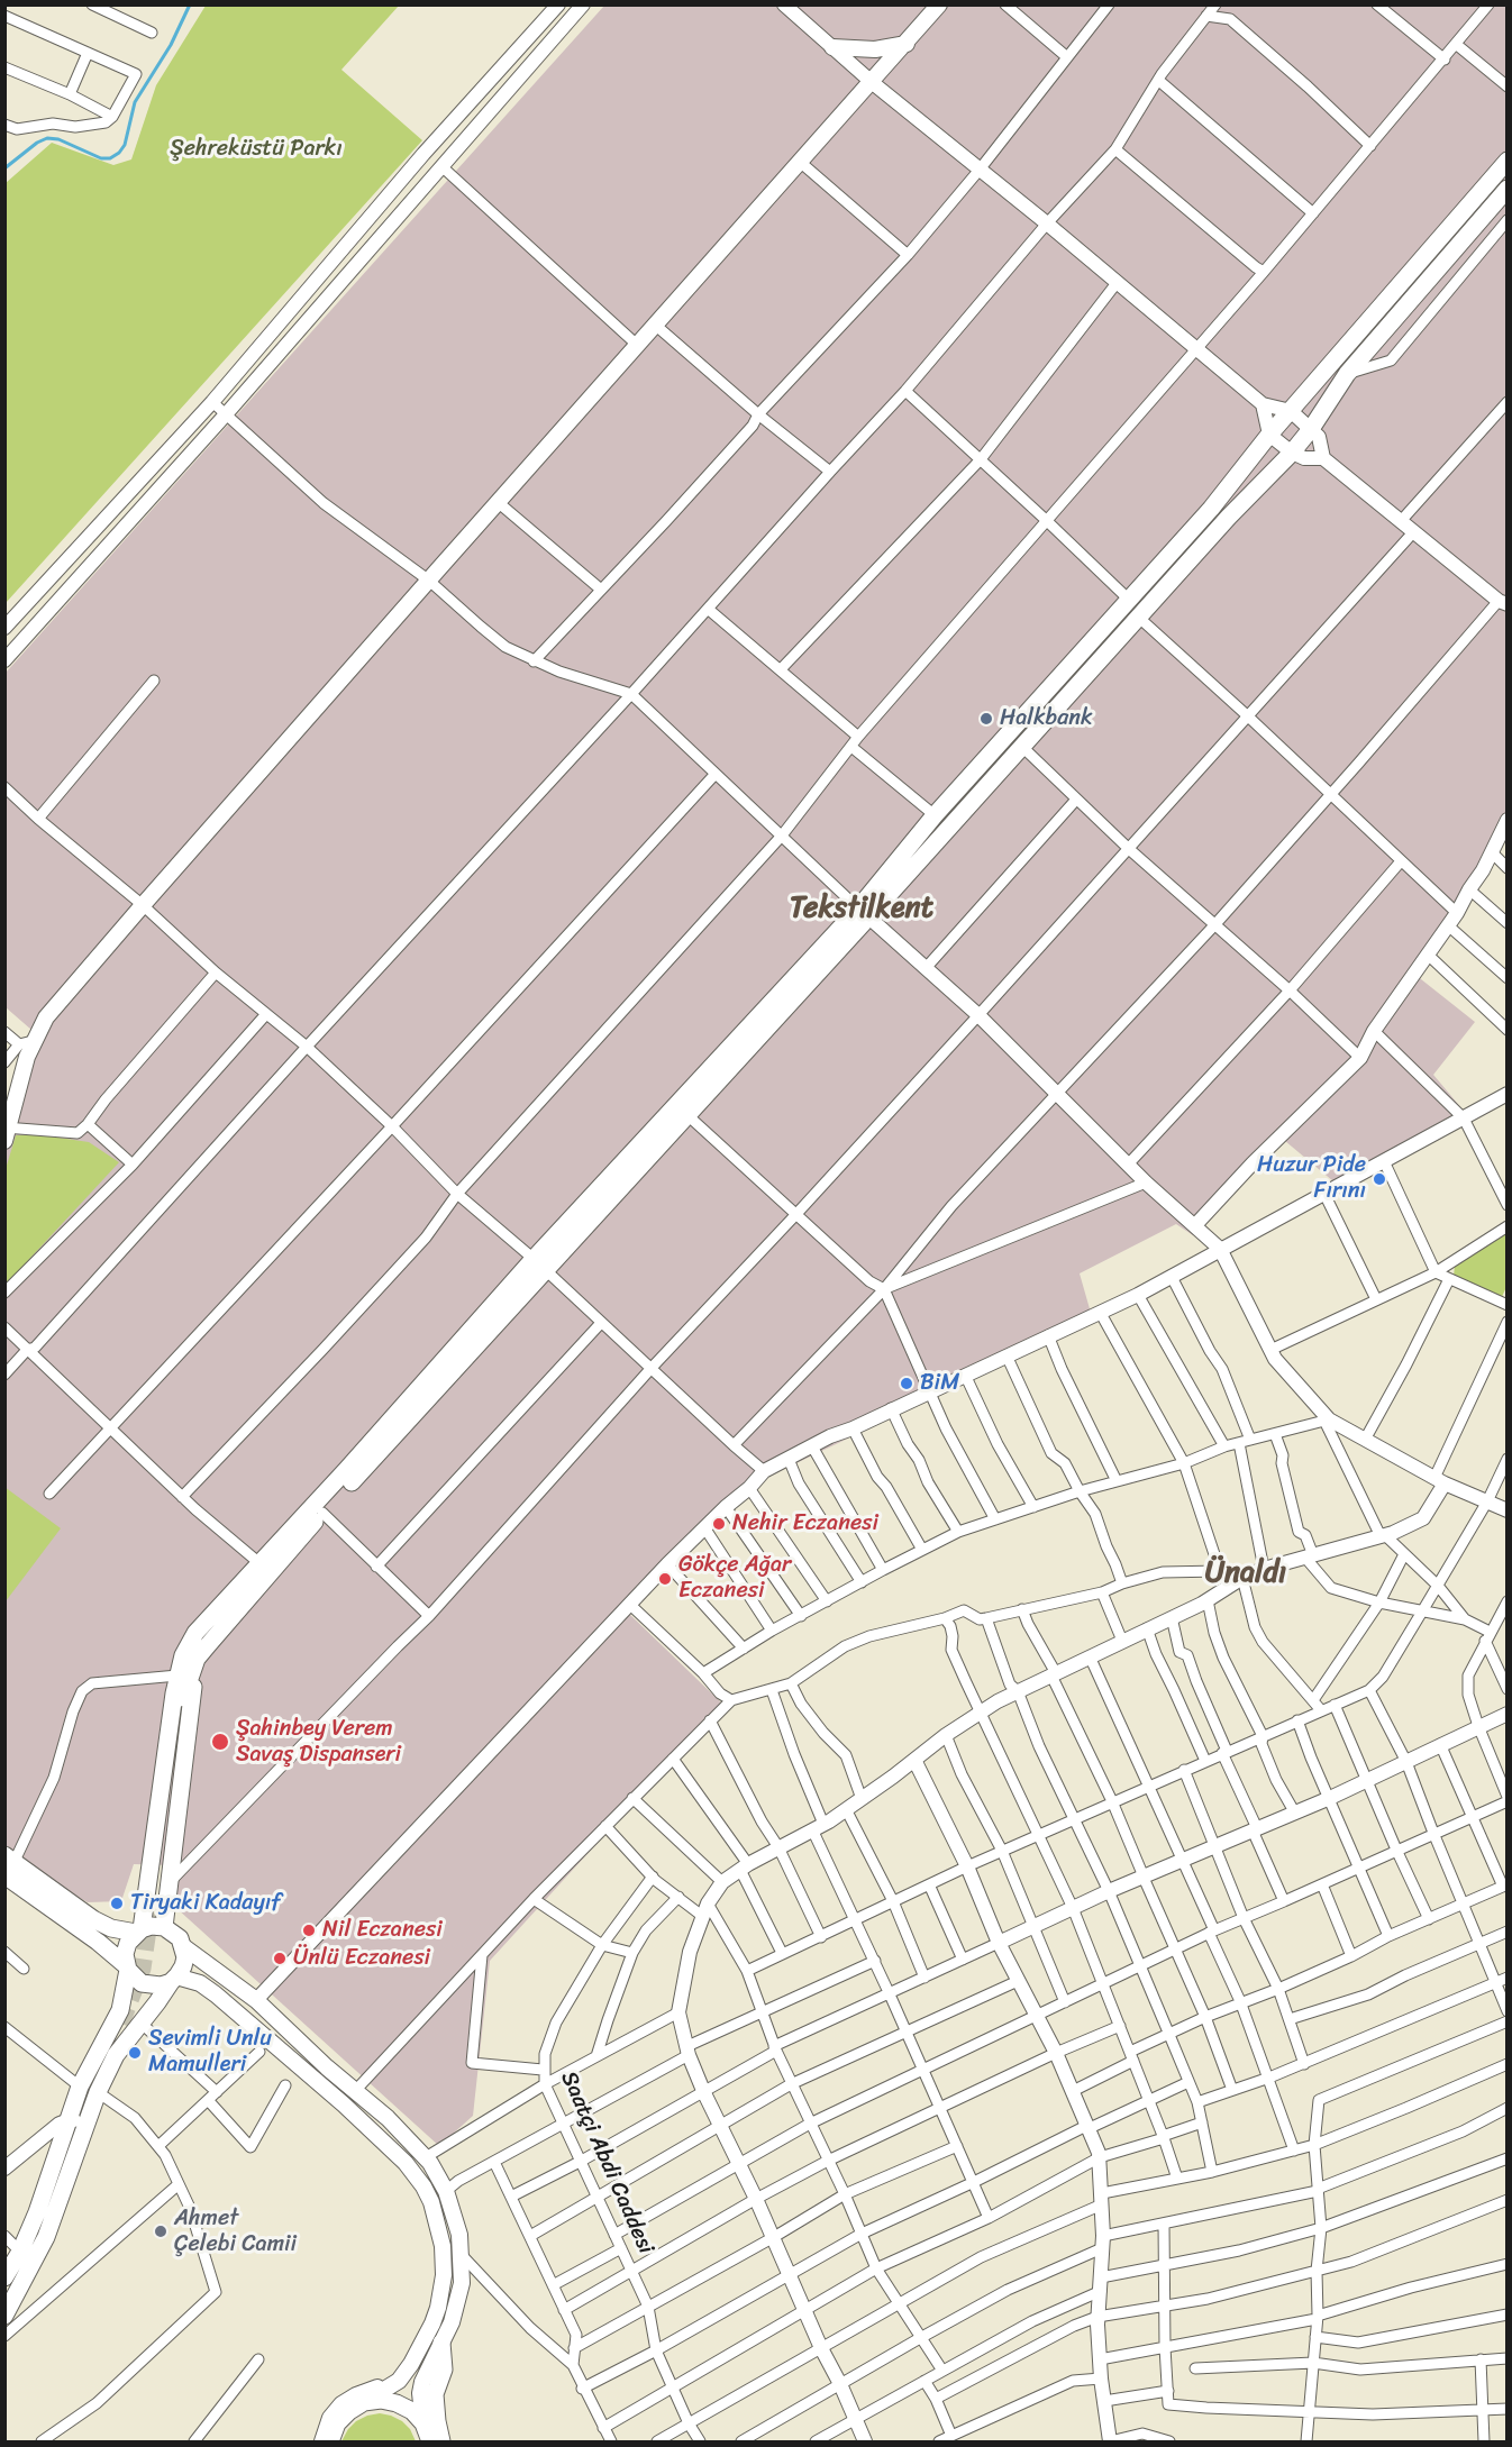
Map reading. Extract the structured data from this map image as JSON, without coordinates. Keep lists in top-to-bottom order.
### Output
{
  "streets": {
    "street": ["Saatçi Abdi Caddesi"]
  },
  "districts": ["Tekstilkent", "Ünaldı"],
  "parks": ["Şehreküstü Parkı"],
  "places": [
    "Halkbank",
    "Huzur Pide Fırını",
    "BiM",
    "Nehir Eczanesi",
    "Gökçe Ağar Eczanesi",
    "Şahinbey Verem Savaş Dispanseri",
    "Tiryaki Kadayıf",
    "Nil Eczanesi",
    "Ünlü Eczanesi",
    "Sevimli Unlu Mamulleri",
    "Ahmet Çelebi Camii"
  ]
}
